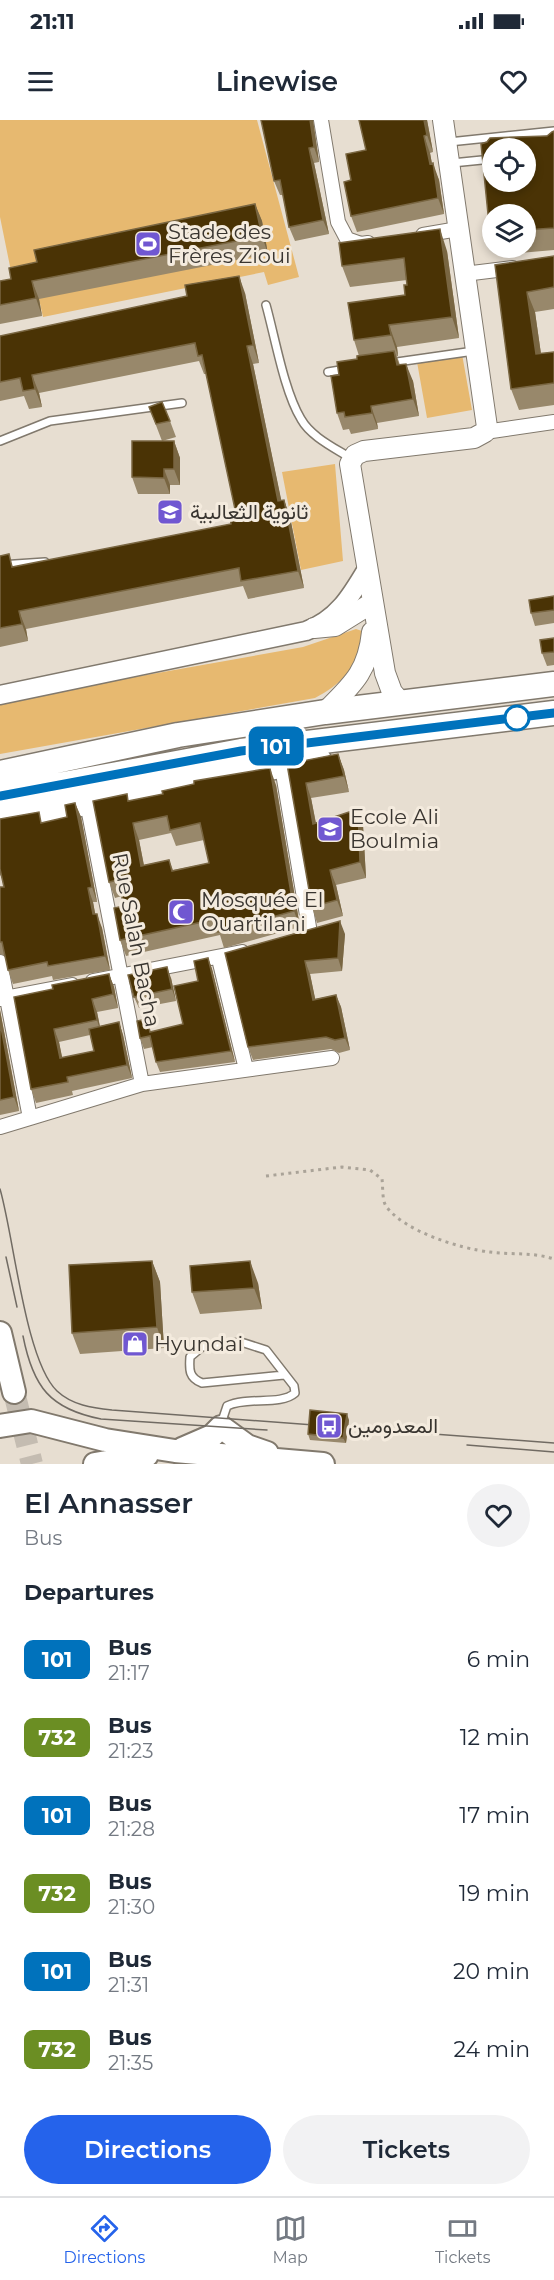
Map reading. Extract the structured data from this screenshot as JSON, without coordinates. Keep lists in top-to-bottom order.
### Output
{
  "streets": {
    "street": ["Rue Salah Bacha"]
  },
  "places": {
    "sports": ["Stade des Frères Zioui"],
    "school or university": ["ثانوية الثعالبية", "Ecole Ali Boulmia"],
    "mosque": ["Mosquée El Ouartilani"],
    "shop": ["Hyundai"],
    "bus stop": ["المعدومين"]
  },
  "lines": ["bus line 101"],
  "page": {
    "status": "21:11",
    "header": "Linewise",
    "on_map": "101",
    "heading": [
      ["El Annasser", "Bus"],
      "Departures"
    ],
    "list": [
      {
        "mark": "101",
        "name": "Bus",
        "note": "21:17",
        "value": "6 min"
      },
      {
        "mark": "732",
        "name": "Bus",
        "note": "21:23",
        "value": "12 min"
      },
      {
        "mark": "101",
        "name": "Bus",
        "note": "21:28",
        "value": "17 min"
      },
      {
        "mark": "732",
        "name": "Bus",
        "note": "21:30",
        "value": "19 min"
      },
      {
        "mark": "101",
        "name": "Bus",
        "note": "21:31",
        "value": "20 min"
      },
      {
        "mark": "732",
        "name": "Bus",
        "note": "21:35",
        "value": "24 min"
      }
    ],
    "buttons": ["Directions", "Tickets"],
    "tabs": ["Directions", "Map", "Tickets"]
  }
}
